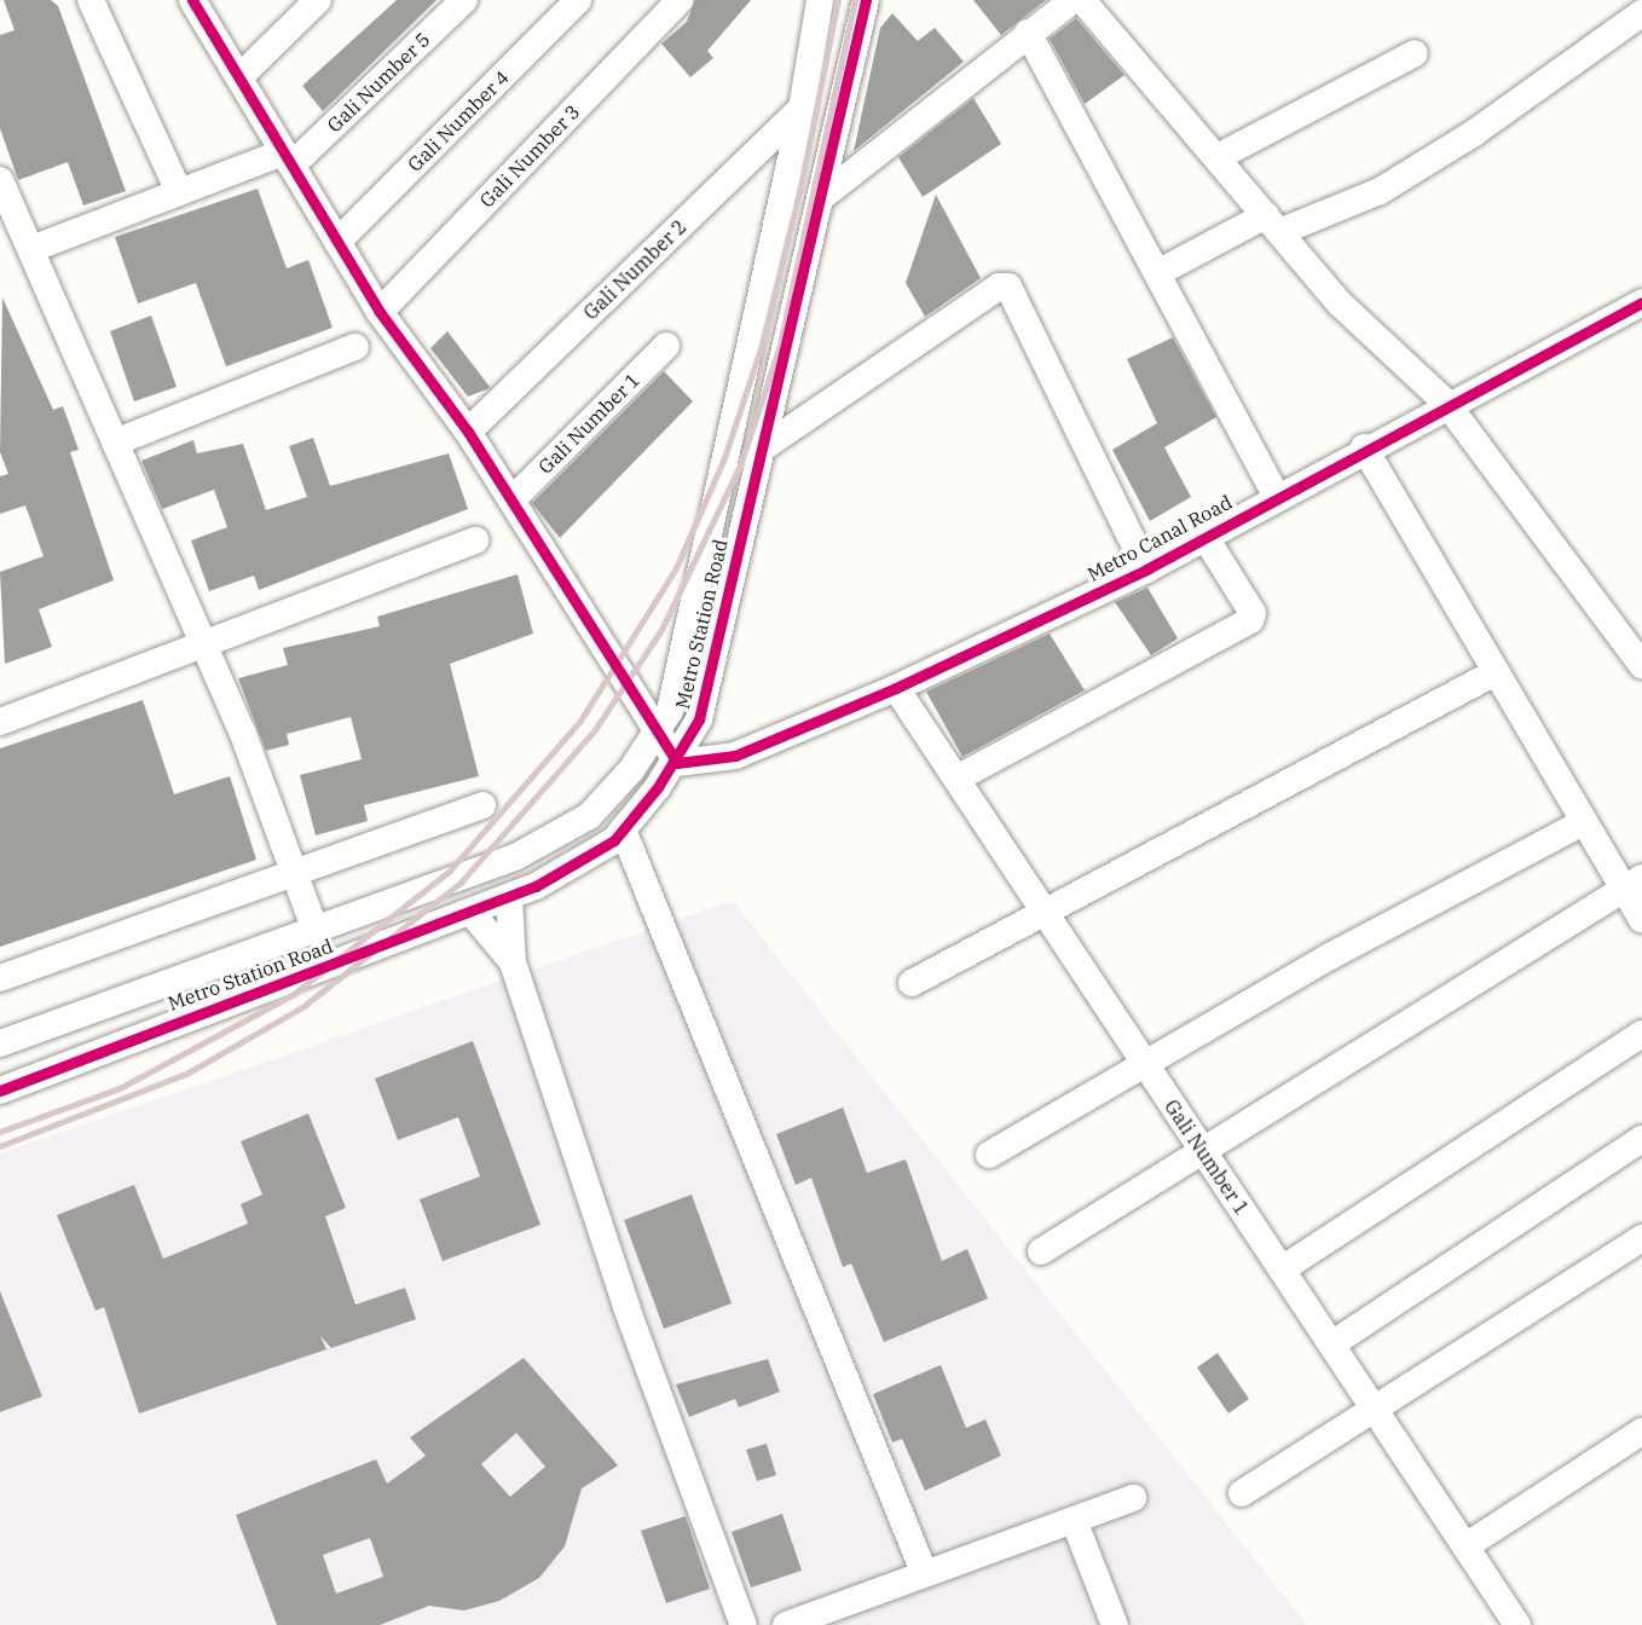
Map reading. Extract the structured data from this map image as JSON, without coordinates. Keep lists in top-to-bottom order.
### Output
{
  "streets": {
    "street": [
      "Gali Number 5",
      "Gali Number 4",
      "Gali Number 3",
      "Gali Number 2",
      "Gali Number 1",
      "Metro Canal Road",
      "Metro Station Road"
    ]
  },
  "crossings": [
    ["Gali Number 2", "Metro Station Road"],
    ["Gali Number 1", "Metro Canal Road"],
    ["Metro Canal Road", "Metro Station Road"]
  ]
}
